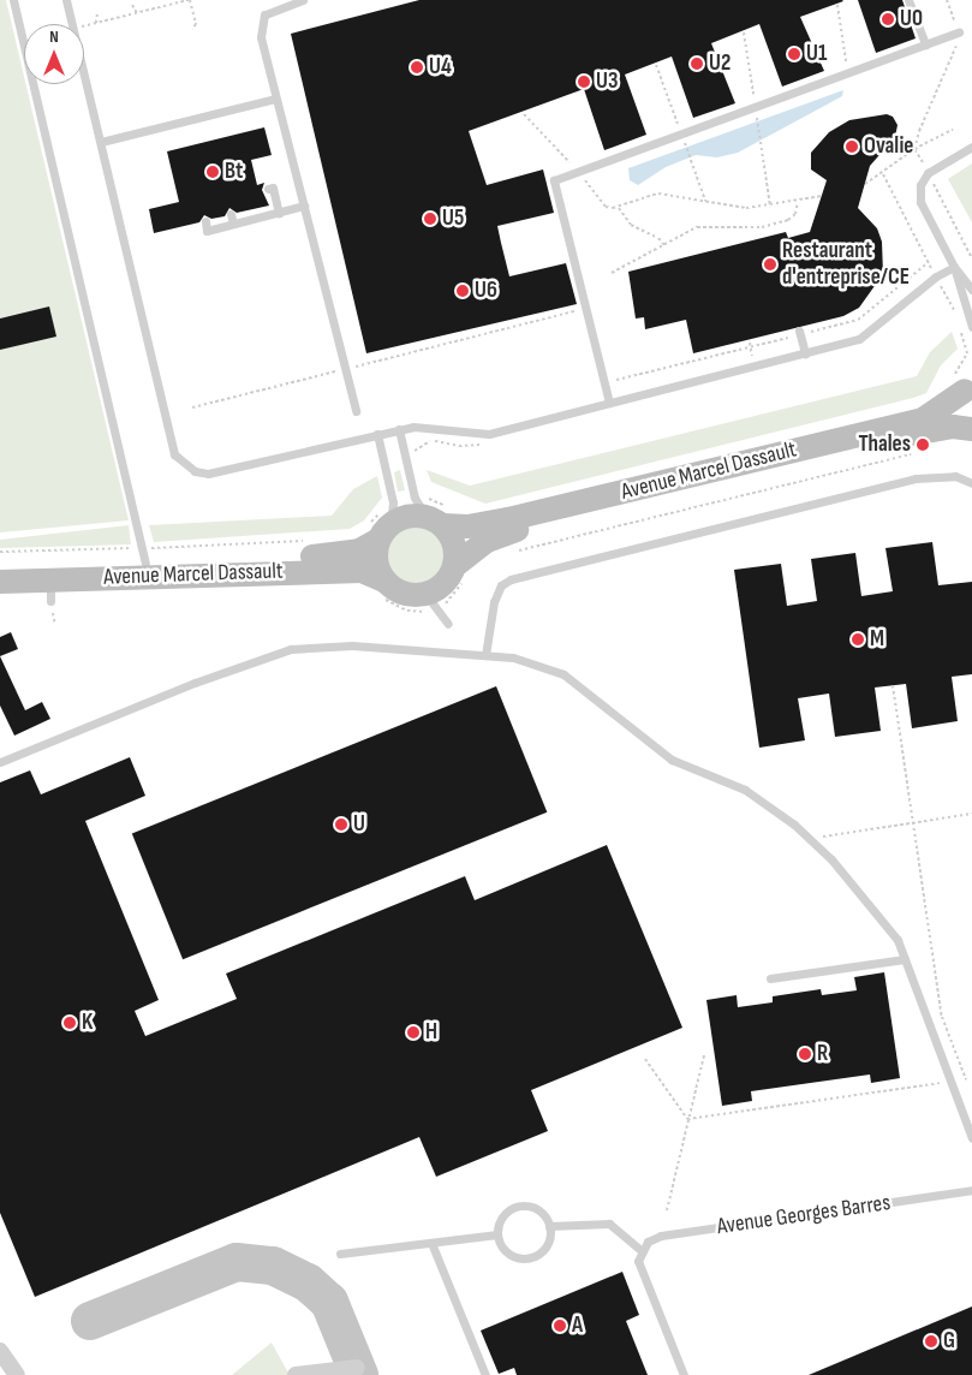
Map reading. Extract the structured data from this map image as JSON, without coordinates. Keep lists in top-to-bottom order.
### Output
{
  "streets": {
    "main road": ["Avenue Marcel Dassault"],
    "lane": ["Avenue Georges Barres"]
  },
  "places": [
    "U0",
    "U1",
    "U2",
    "U4",
    "U3",
    "Ovalie",
    "Bt",
    "U5",
    "Restaurant d'entreprise/CE",
    "U6",
    "Thales",
    "M",
    "U",
    "K",
    "H",
    "R",
    "A",
    "G"
  ],
  "north": "top"
}
